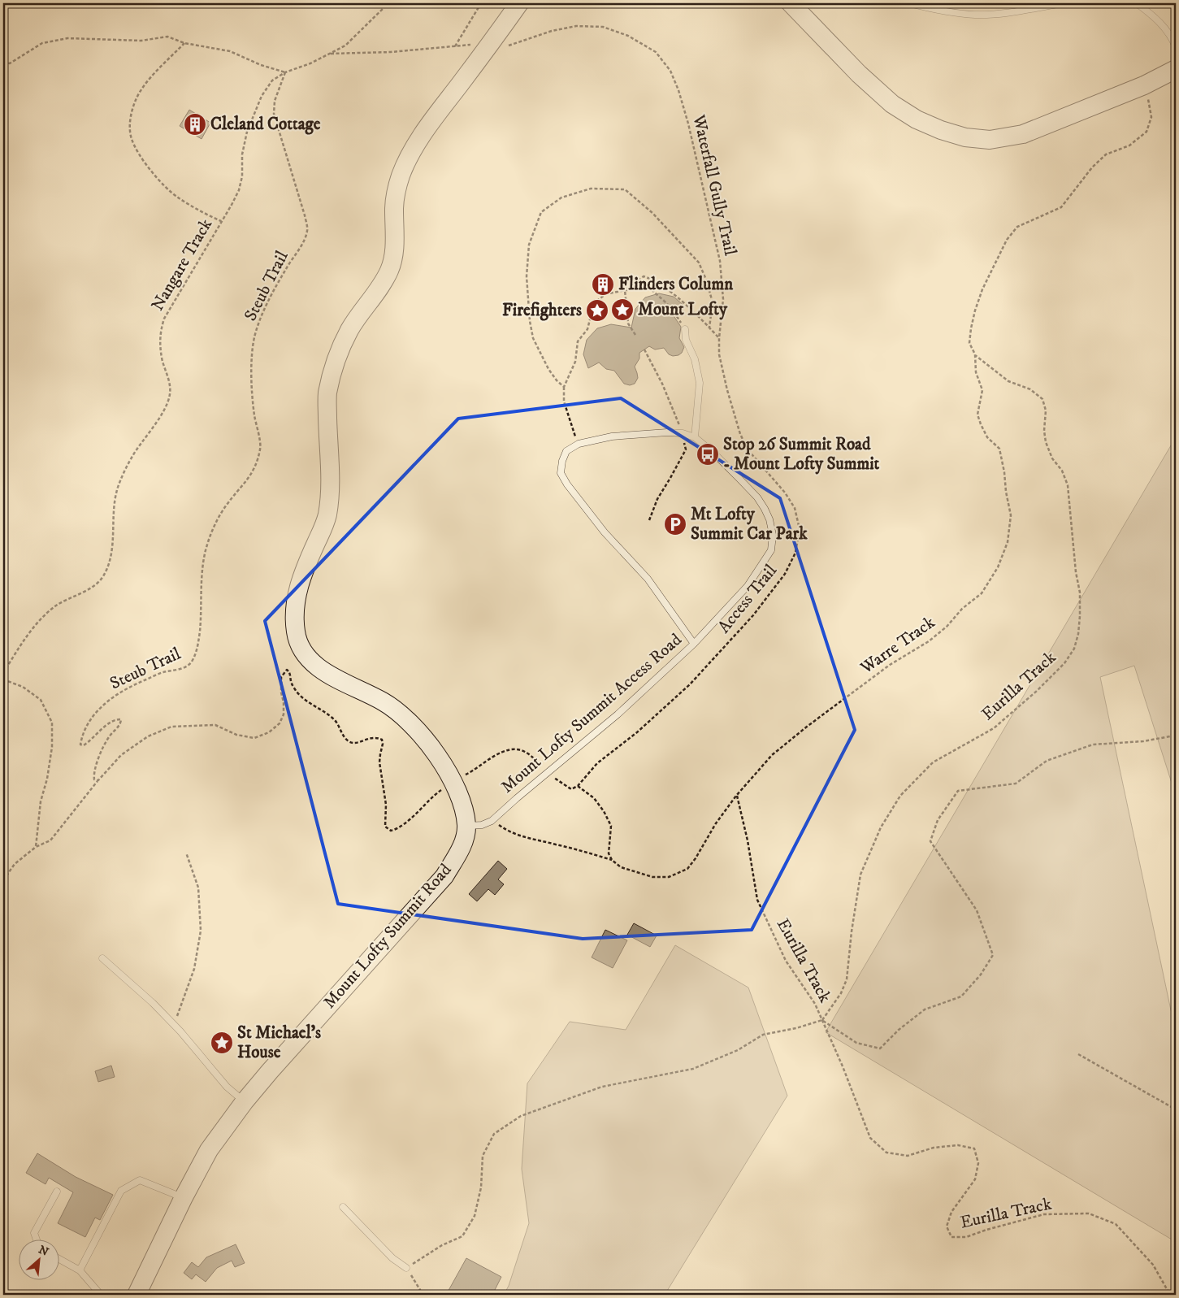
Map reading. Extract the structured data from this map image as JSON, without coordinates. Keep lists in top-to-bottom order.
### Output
{
  "streets": {
    "main road": ["Mount Lofty Summit Road"],
    "lane": ["Mount Lofty Summit Access Road"],
    "path": [
      "Waterfall Gully Trail",
      "Nangare Track",
      "Steub Trail",
      "Access Trail",
      "Warre Track",
      "Eurilla Track"
    ]
  },
  "crossings": [
    ["Waterfall Gully Trail", "Access Trail"],
    ["Nangare Track", "Steub Trail"],
    ["Warre Track", "Eurilla Track"],
    ["Warre Track", "Mount Lofty Summit Access Road"],
    ["Mount Lofty Summit Access Road", "Mount Lofty Summit Road"]
  ],
  "places": {
    "building": ["Cleland Cottage", "Flinders Column"],
    "place": ["Mount Lofty", "Firefighters", "St Michael's House"],
    "bus stop": ["Stop 26 Summit Road - Mount Lofty Summit"],
    "parking": ["Mt Lofty Summit Car Park"]
  },
  "north": "top right"
}
